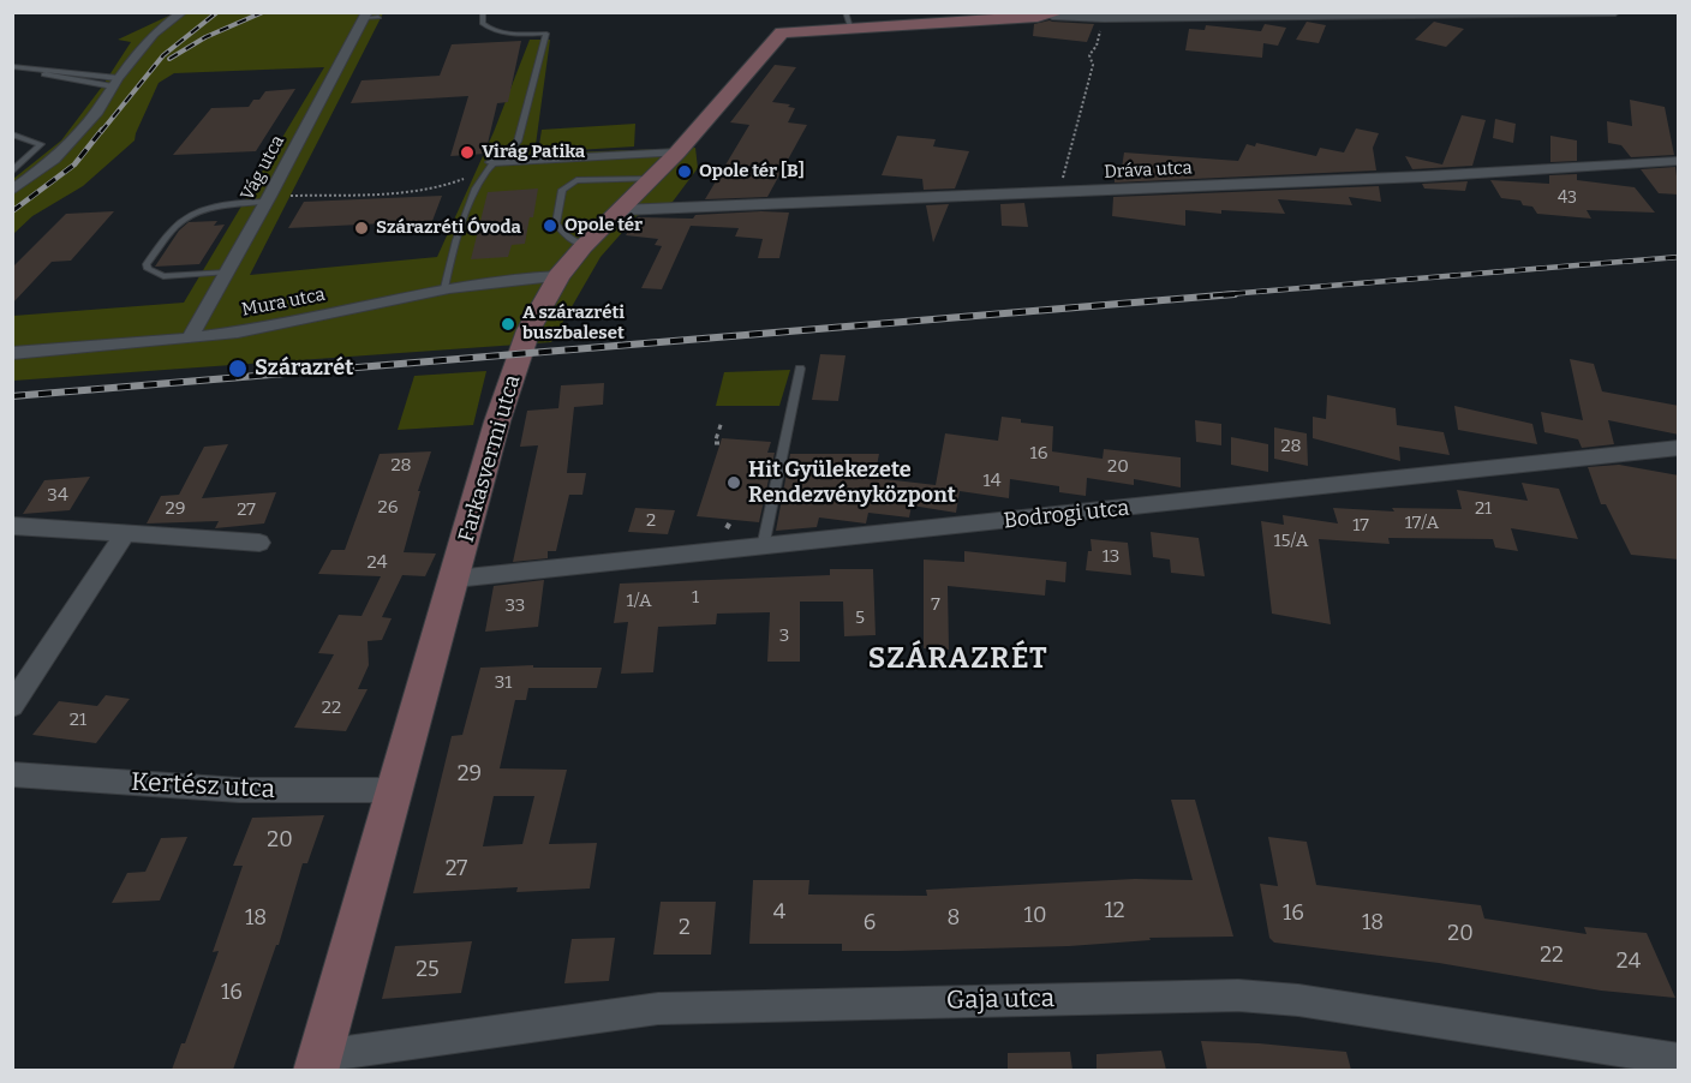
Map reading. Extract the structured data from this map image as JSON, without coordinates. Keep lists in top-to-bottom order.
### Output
{
  "streets": {
    "street": [
      "Vág utca",
      "Dráva utca",
      "Mura utca",
      "Farkasvermi utca",
      "Bodrogi utca",
      "Kertész utca",
      "Gaja utca"
    ]
  },
  "crossings": [
    ["Vág utca", "Mura utca"],
    ["Dráva utca", "Farkasvermi utca"],
    ["Mura utca", "Farkasvermi utca"],
    ["Farkasvermi utca", "Bodrogi utca"],
    ["Farkasvermi utca", "Kertész utca"],
    ["Farkasvermi utca", "Gaja utca"]
  ],
  "districts": ["SZÁRAZRÉT"],
  "places": [
    "Virág Patika",
    "Opole tér [B]",
    "Opole tér",
    "Szárazréti Óvoda",
    "A szárazréti buszbaleset",
    "Szárazrét",
    "Hit Gyülekezete Rendezvényközpont"
  ],
  "house_numbers": [
    "43",
    "28",
    "16",
    "28",
    "20",
    "14",
    "34",
    "26",
    "29",
    "21",
    "27",
    "2",
    "17/A",
    "17",
    "15/A",
    "13",
    "24",
    "1",
    "1/A",
    "7",
    "33",
    "5",
    "3",
    "31",
    "22",
    "21",
    "29",
    "20",
    "27",
    "12",
    "4",
    "16",
    "10",
    "18",
    "8",
    "6",
    "18",
    "2",
    "20",
    "22",
    "24",
    "25",
    "16"
  ]
}
